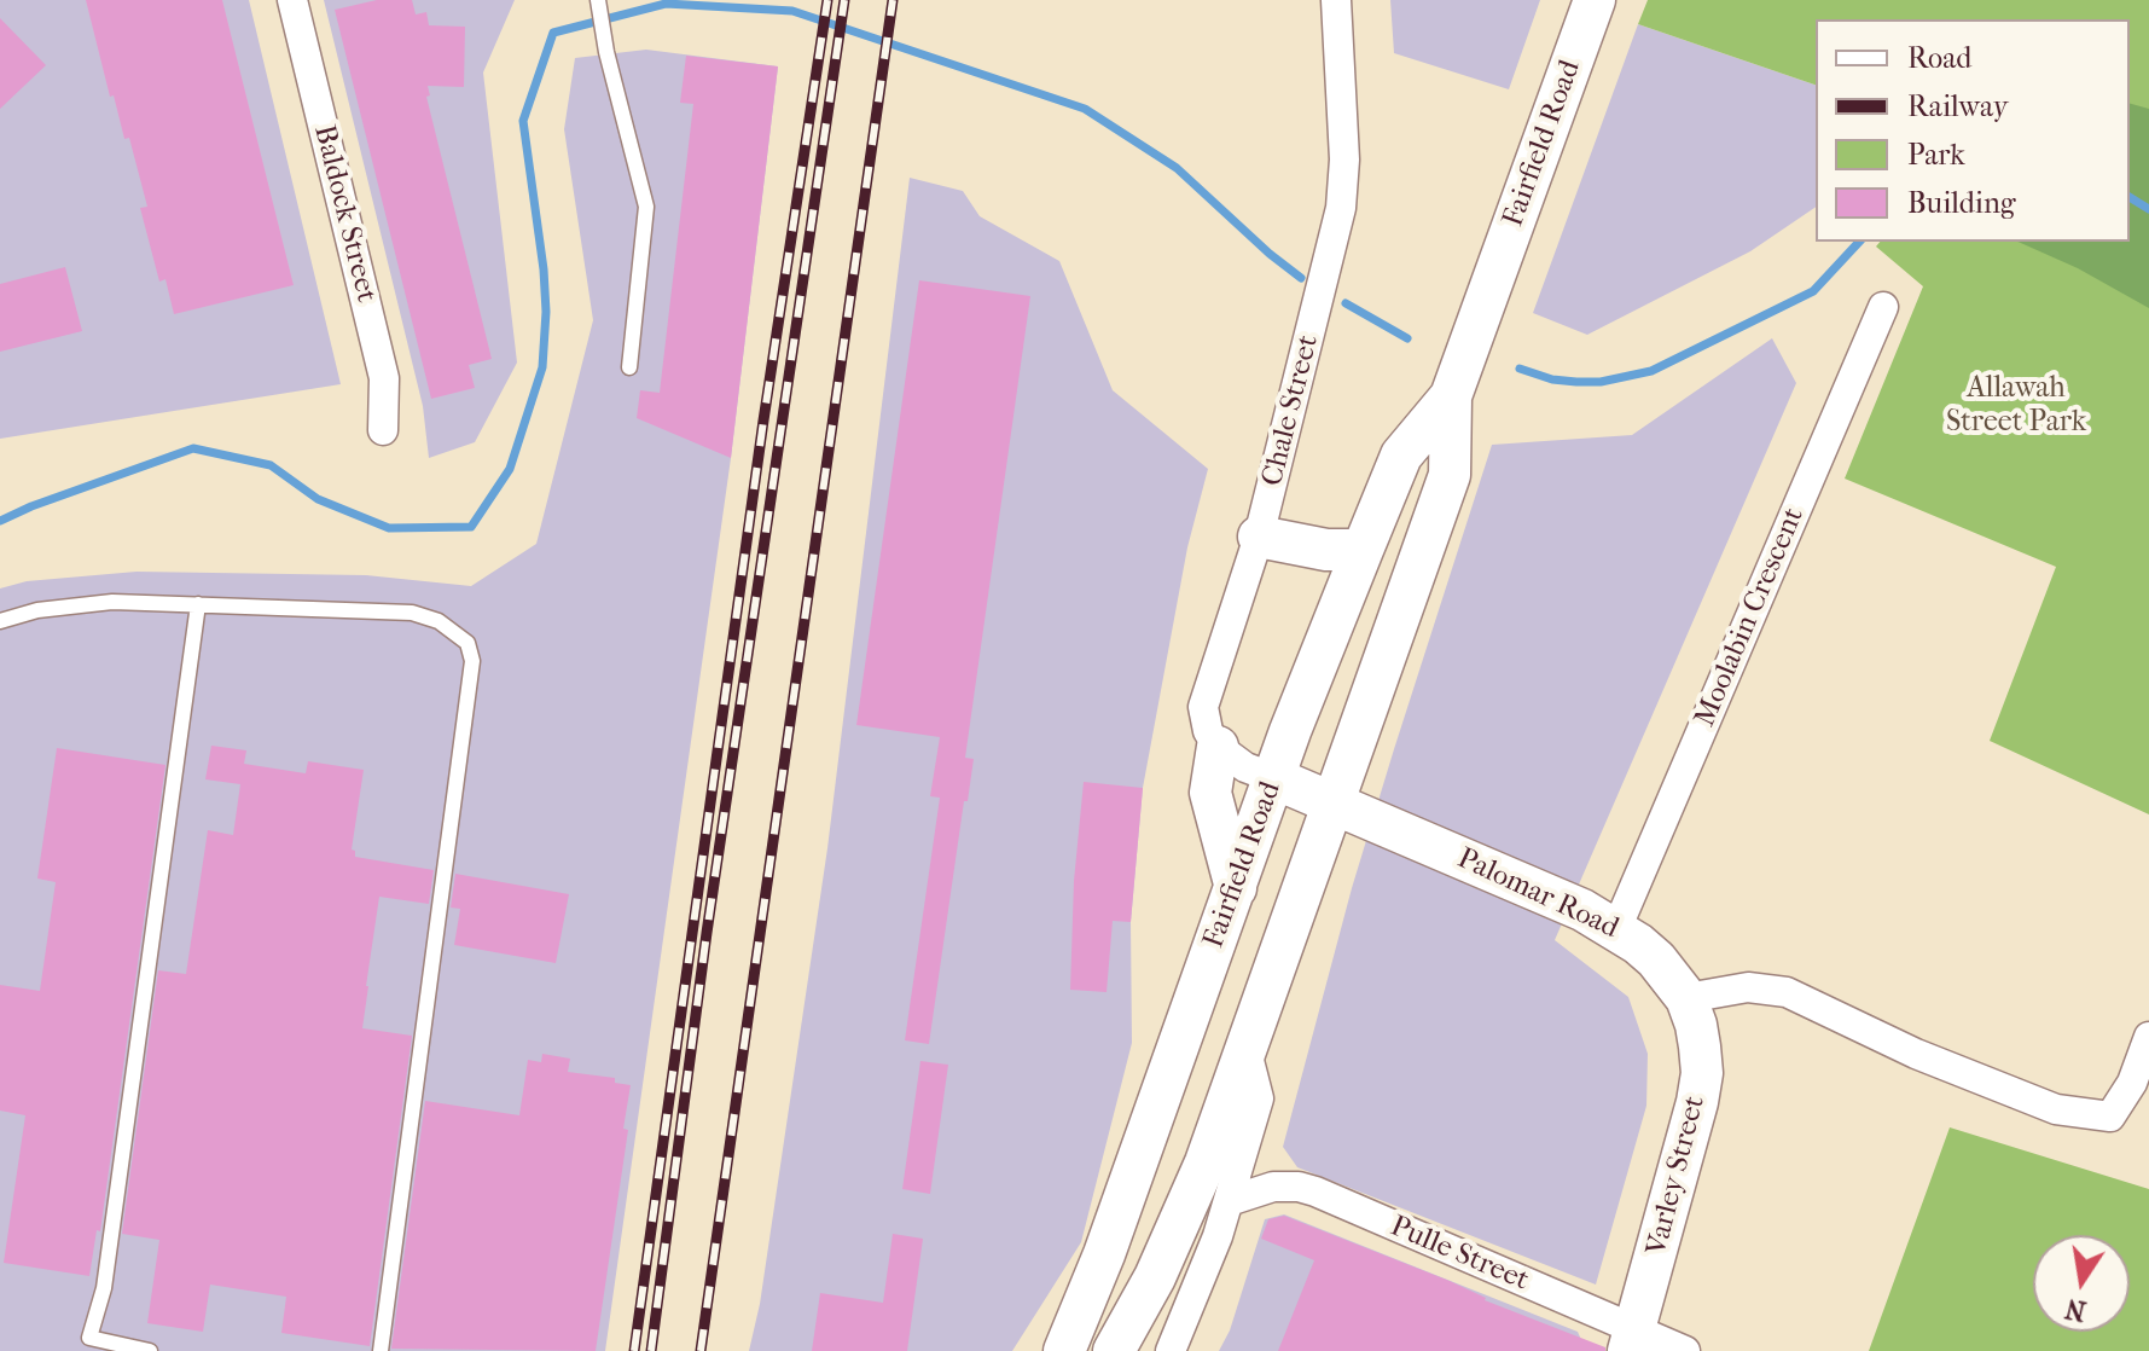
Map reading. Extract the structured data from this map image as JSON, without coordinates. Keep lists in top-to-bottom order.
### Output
{
  "streets": {
    "main road": ["Fairfield Road", "Palomar Road", "Varley Street"],
    "street": [
      "Baldock Street",
      "Chale Street",
      "Moolabin Crescent",
      "Pulle Street"
    ]
  },
  "crossings": [
    ["Fairfield Road", "Palomar Road"],
    ["Moolabin Crescent", "Palomar Road"],
    ["Palomar Road", "Varley Street"],
    ["Varley Street", "Pulle Street"]
  ],
  "parks": ["Allawah Street Park"],
  "legend": [
    "Road",
    "Railway",
    "Park",
    "Building"
  ],
  "north": "bottom"
}
